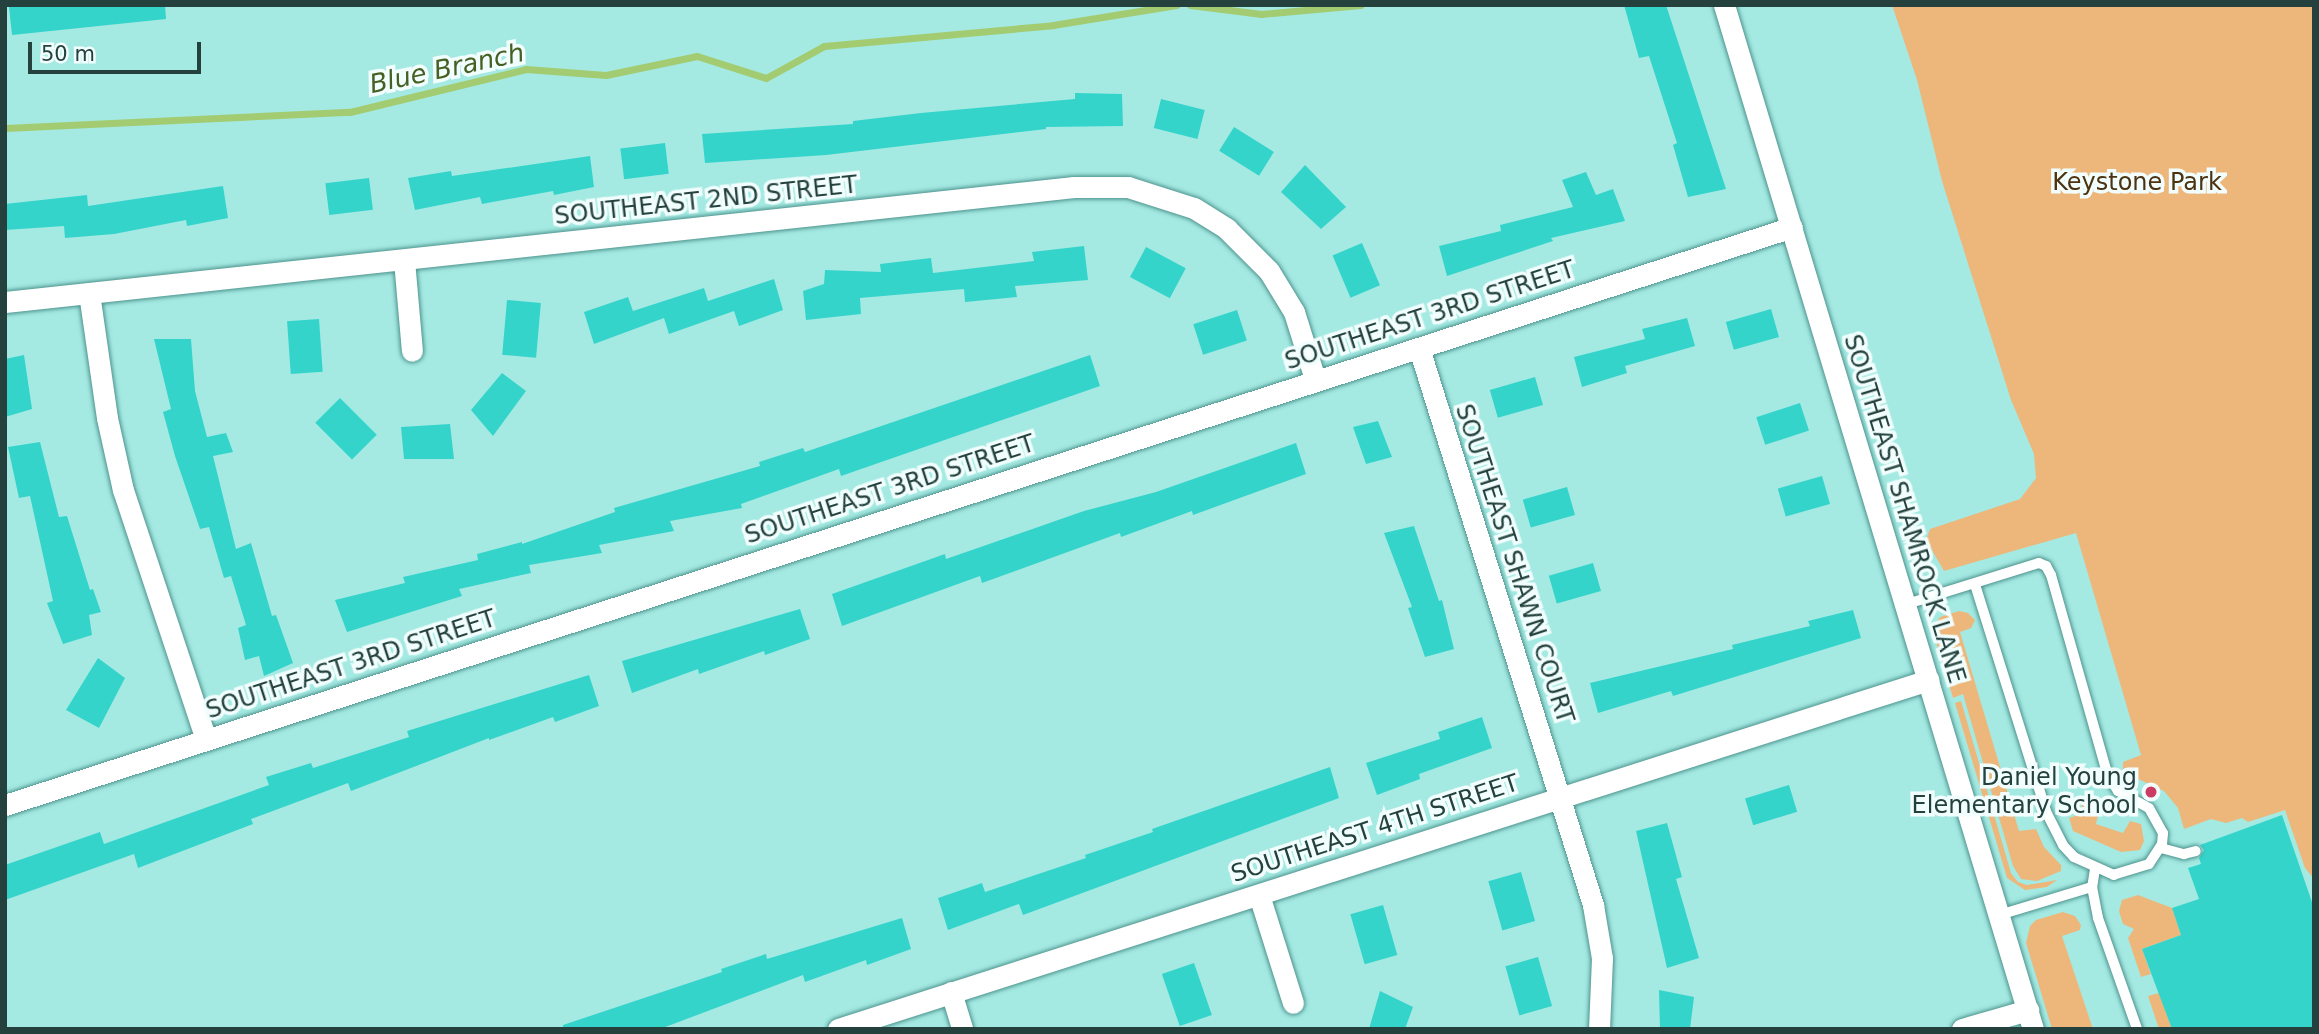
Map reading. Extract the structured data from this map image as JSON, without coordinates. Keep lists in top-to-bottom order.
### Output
{
  "streets": {
    "street": [
      "SOUTHEAST 2ND STREET",
      "SOUTHEAST 3RD STREET",
      "SOUTHEAST SHAMROCK LANE",
      "SOUTHEAST SHAWN COURT",
      "SOUTHEAST 4TH STREET"
    ]
  },
  "crossings": [
    ["SOUTHEAST 2ND STREET", "SOUTHEAST 3RD STREET"],
    ["SOUTHEAST 3RD STREET", "SOUTHEAST SHAMROCK LANE"],
    ["SOUTHEAST 3RD STREET", "SOUTHEAST SHAWN COURT"],
    ["SOUTHEAST SHAMROCK LANE", "SOUTHEAST 4TH STREET"],
    ["SOUTHEAST SHAWN COURT", "SOUTHEAST 4TH STREET"]
  ],
  "water": ["Blue Branch"],
  "parks": ["Keystone Park"],
  "places": ["Daniel Young Elementary School"],
  "scale_bar": "50 m"
}
